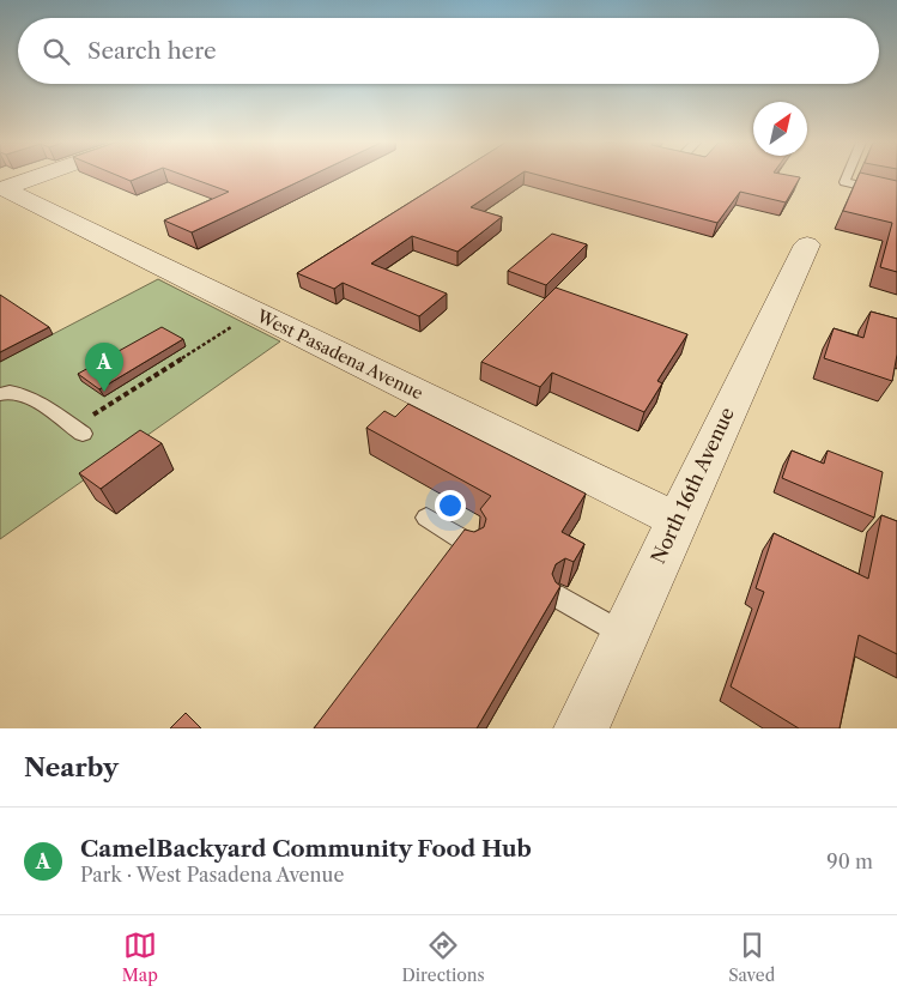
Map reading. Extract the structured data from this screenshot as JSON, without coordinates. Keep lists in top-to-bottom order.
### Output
{
  "streets": {
    "street": ["West Pasadena Avenue", "North 16th Avenue"]
  },
  "crossings": [
    ["West Pasadena Avenue", "North 16th Avenue"]
  ],
  "north": "top right",
  "page": {
    "search": "Search here",
    "pins": "A",
    "heading": "Nearby",
    "list": [
      {
        "mark": "A",
        "name": "CamelBackyard Community Food Hub",
        "note": "Park · West Pasadena Avenue",
        "value": "90 m"
      }
    ],
    "nav": ["Map", "Directions", "Saved"]
  }
}
